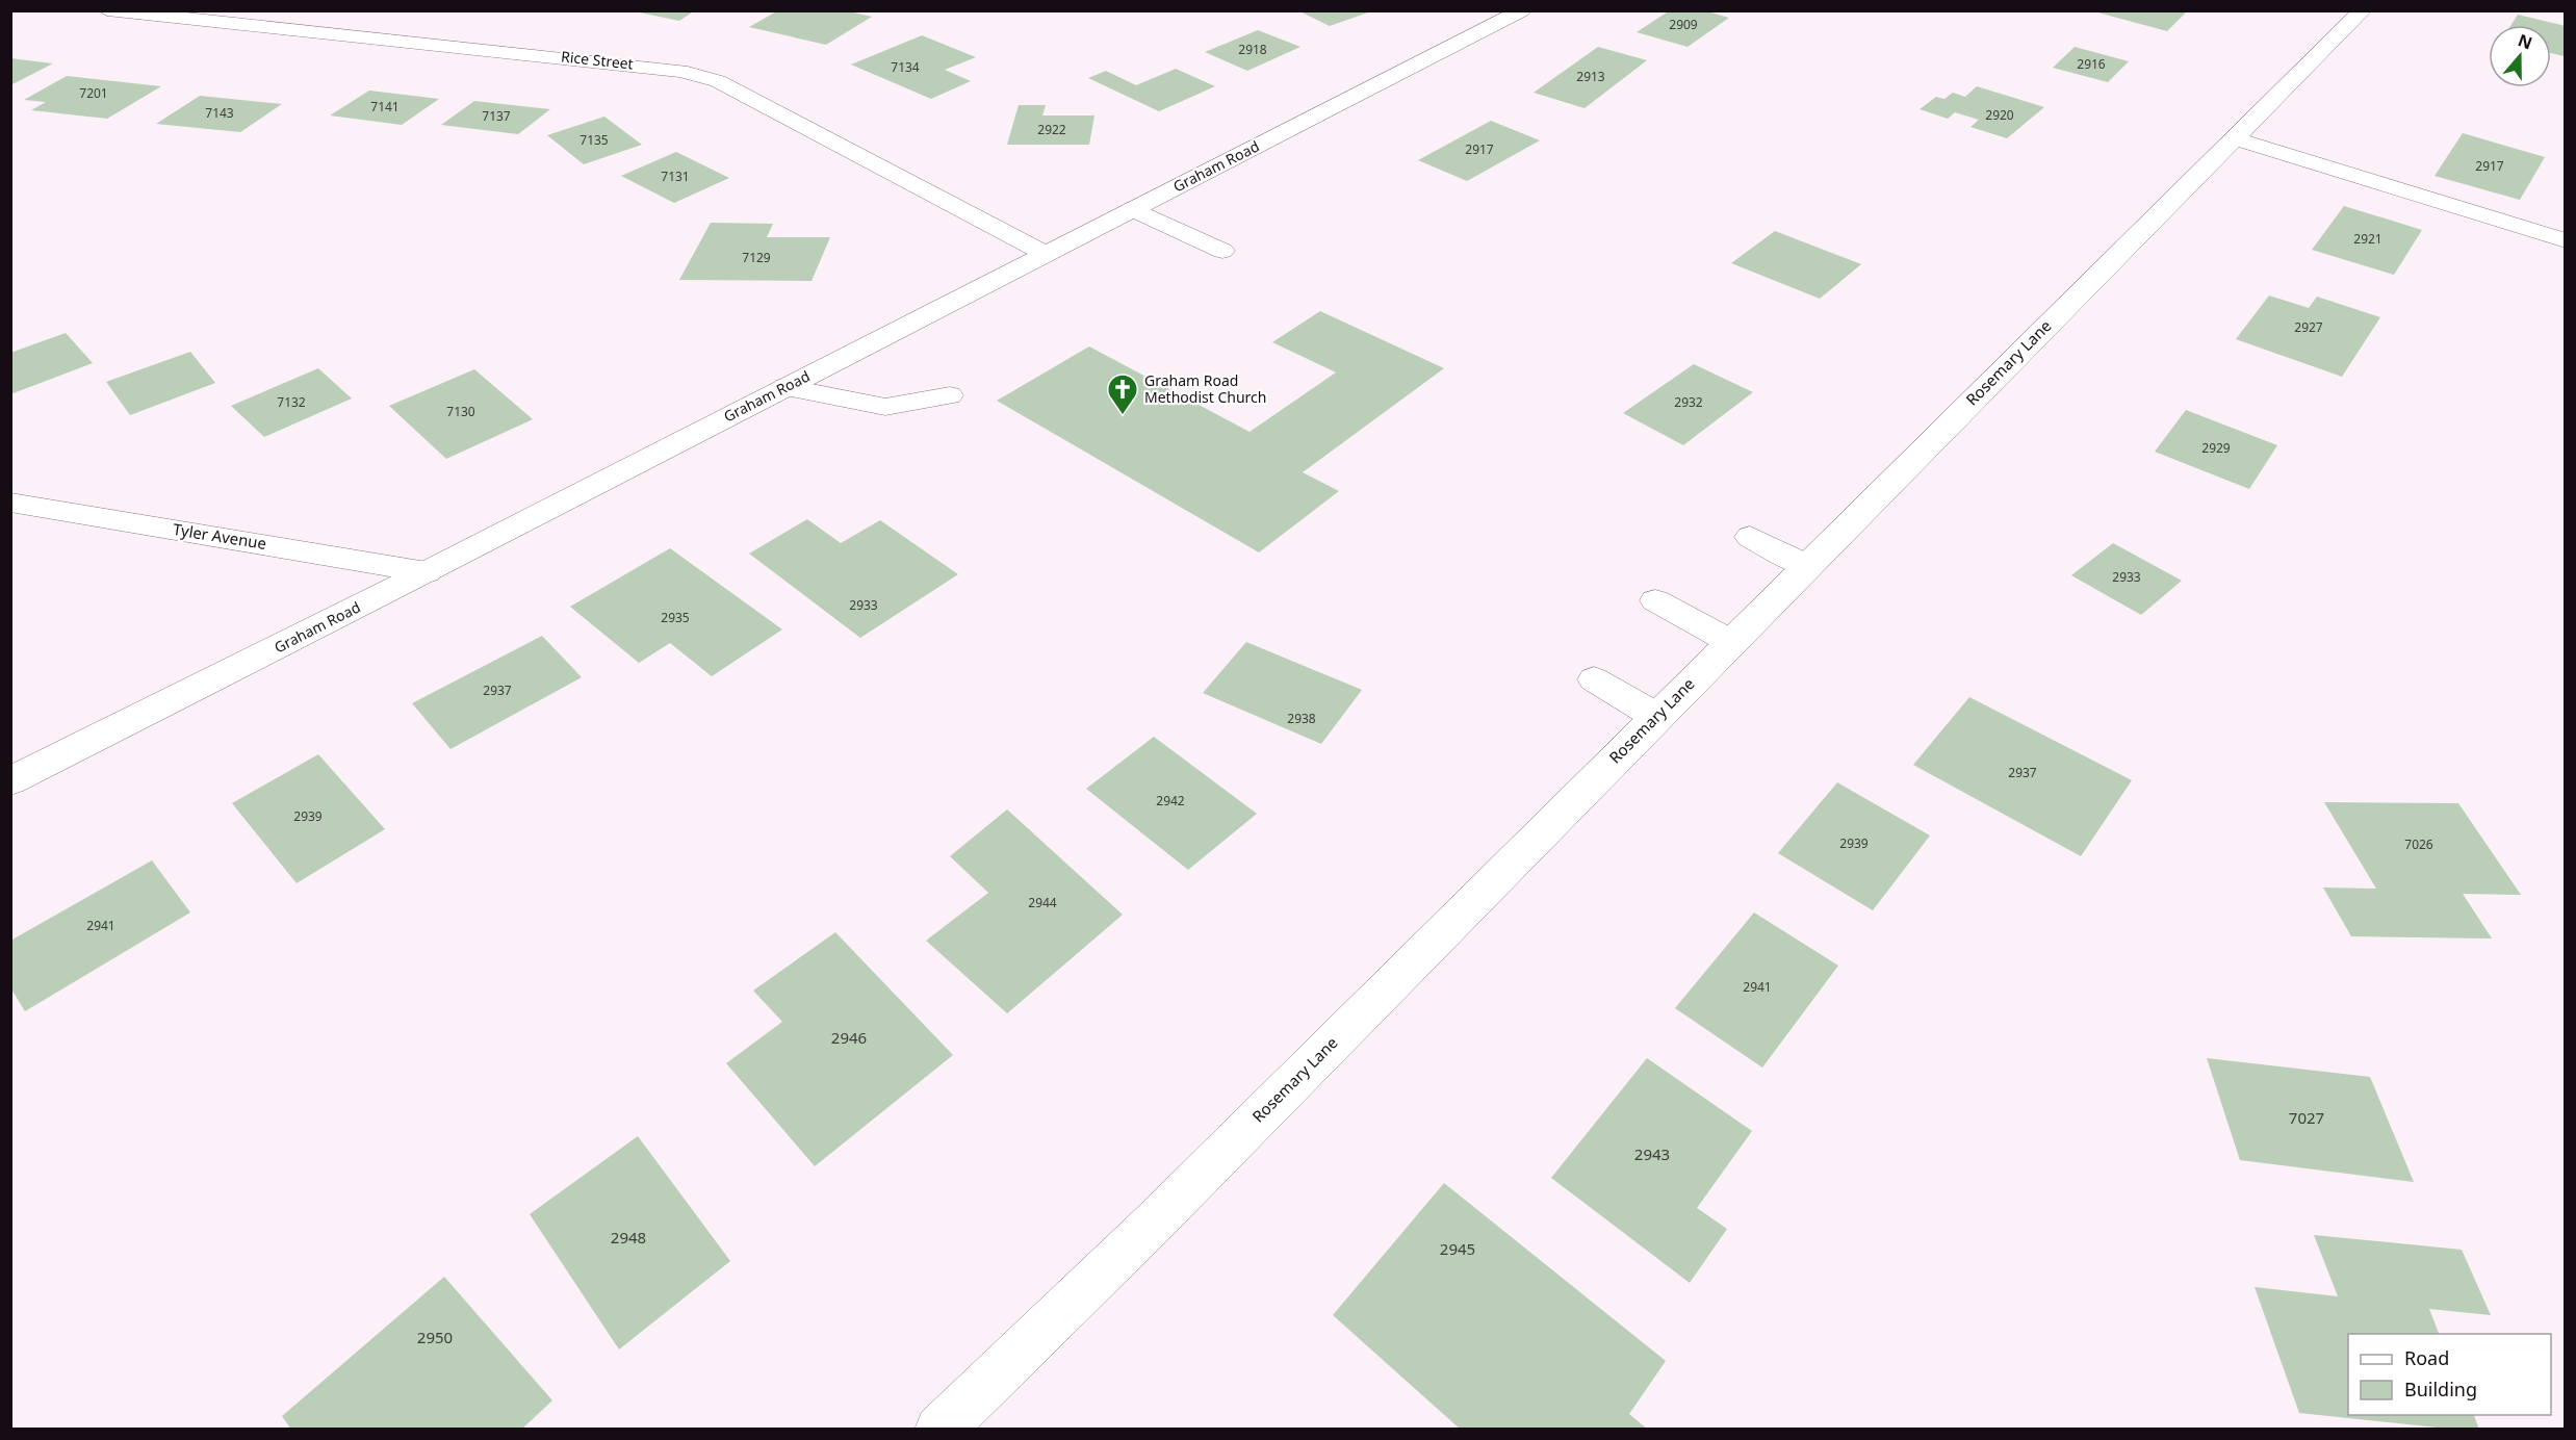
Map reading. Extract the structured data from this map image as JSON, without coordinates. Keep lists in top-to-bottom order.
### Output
{
  "streets": {
    "street": [
      "Rice Street",
      "Graham Road",
      "Rosemary Lane",
      "Tyler Avenue"
    ]
  },
  "crossings": [
    ["Rice Street", "Graham Road"],
    ["Graham Road", "Tyler Avenue"]
  ],
  "places": {
    "church": ["Graham Road Methodist Church"]
  },
  "house_numbers": [
    "2909",
    "2918",
    "2916",
    "7134",
    "2913",
    "7201",
    "7141",
    "7143",
    "2920",
    "7137",
    "2922",
    "7135",
    "2917",
    "2917",
    "7131",
    "2921",
    "7129",
    "2927",
    "7132",
    "2932",
    "7130",
    "2929",
    "2933",
    "2933",
    "2935",
    "2937",
    "2938",
    "2937",
    "2942",
    "2939",
    "2939",
    "7026",
    "2944",
    "2941",
    "2941",
    "2946",
    "7027",
    "2943",
    "2948",
    "2945",
    "2950"
  ],
  "legend": ["Road", "Building"],
  "north": "top"
}
